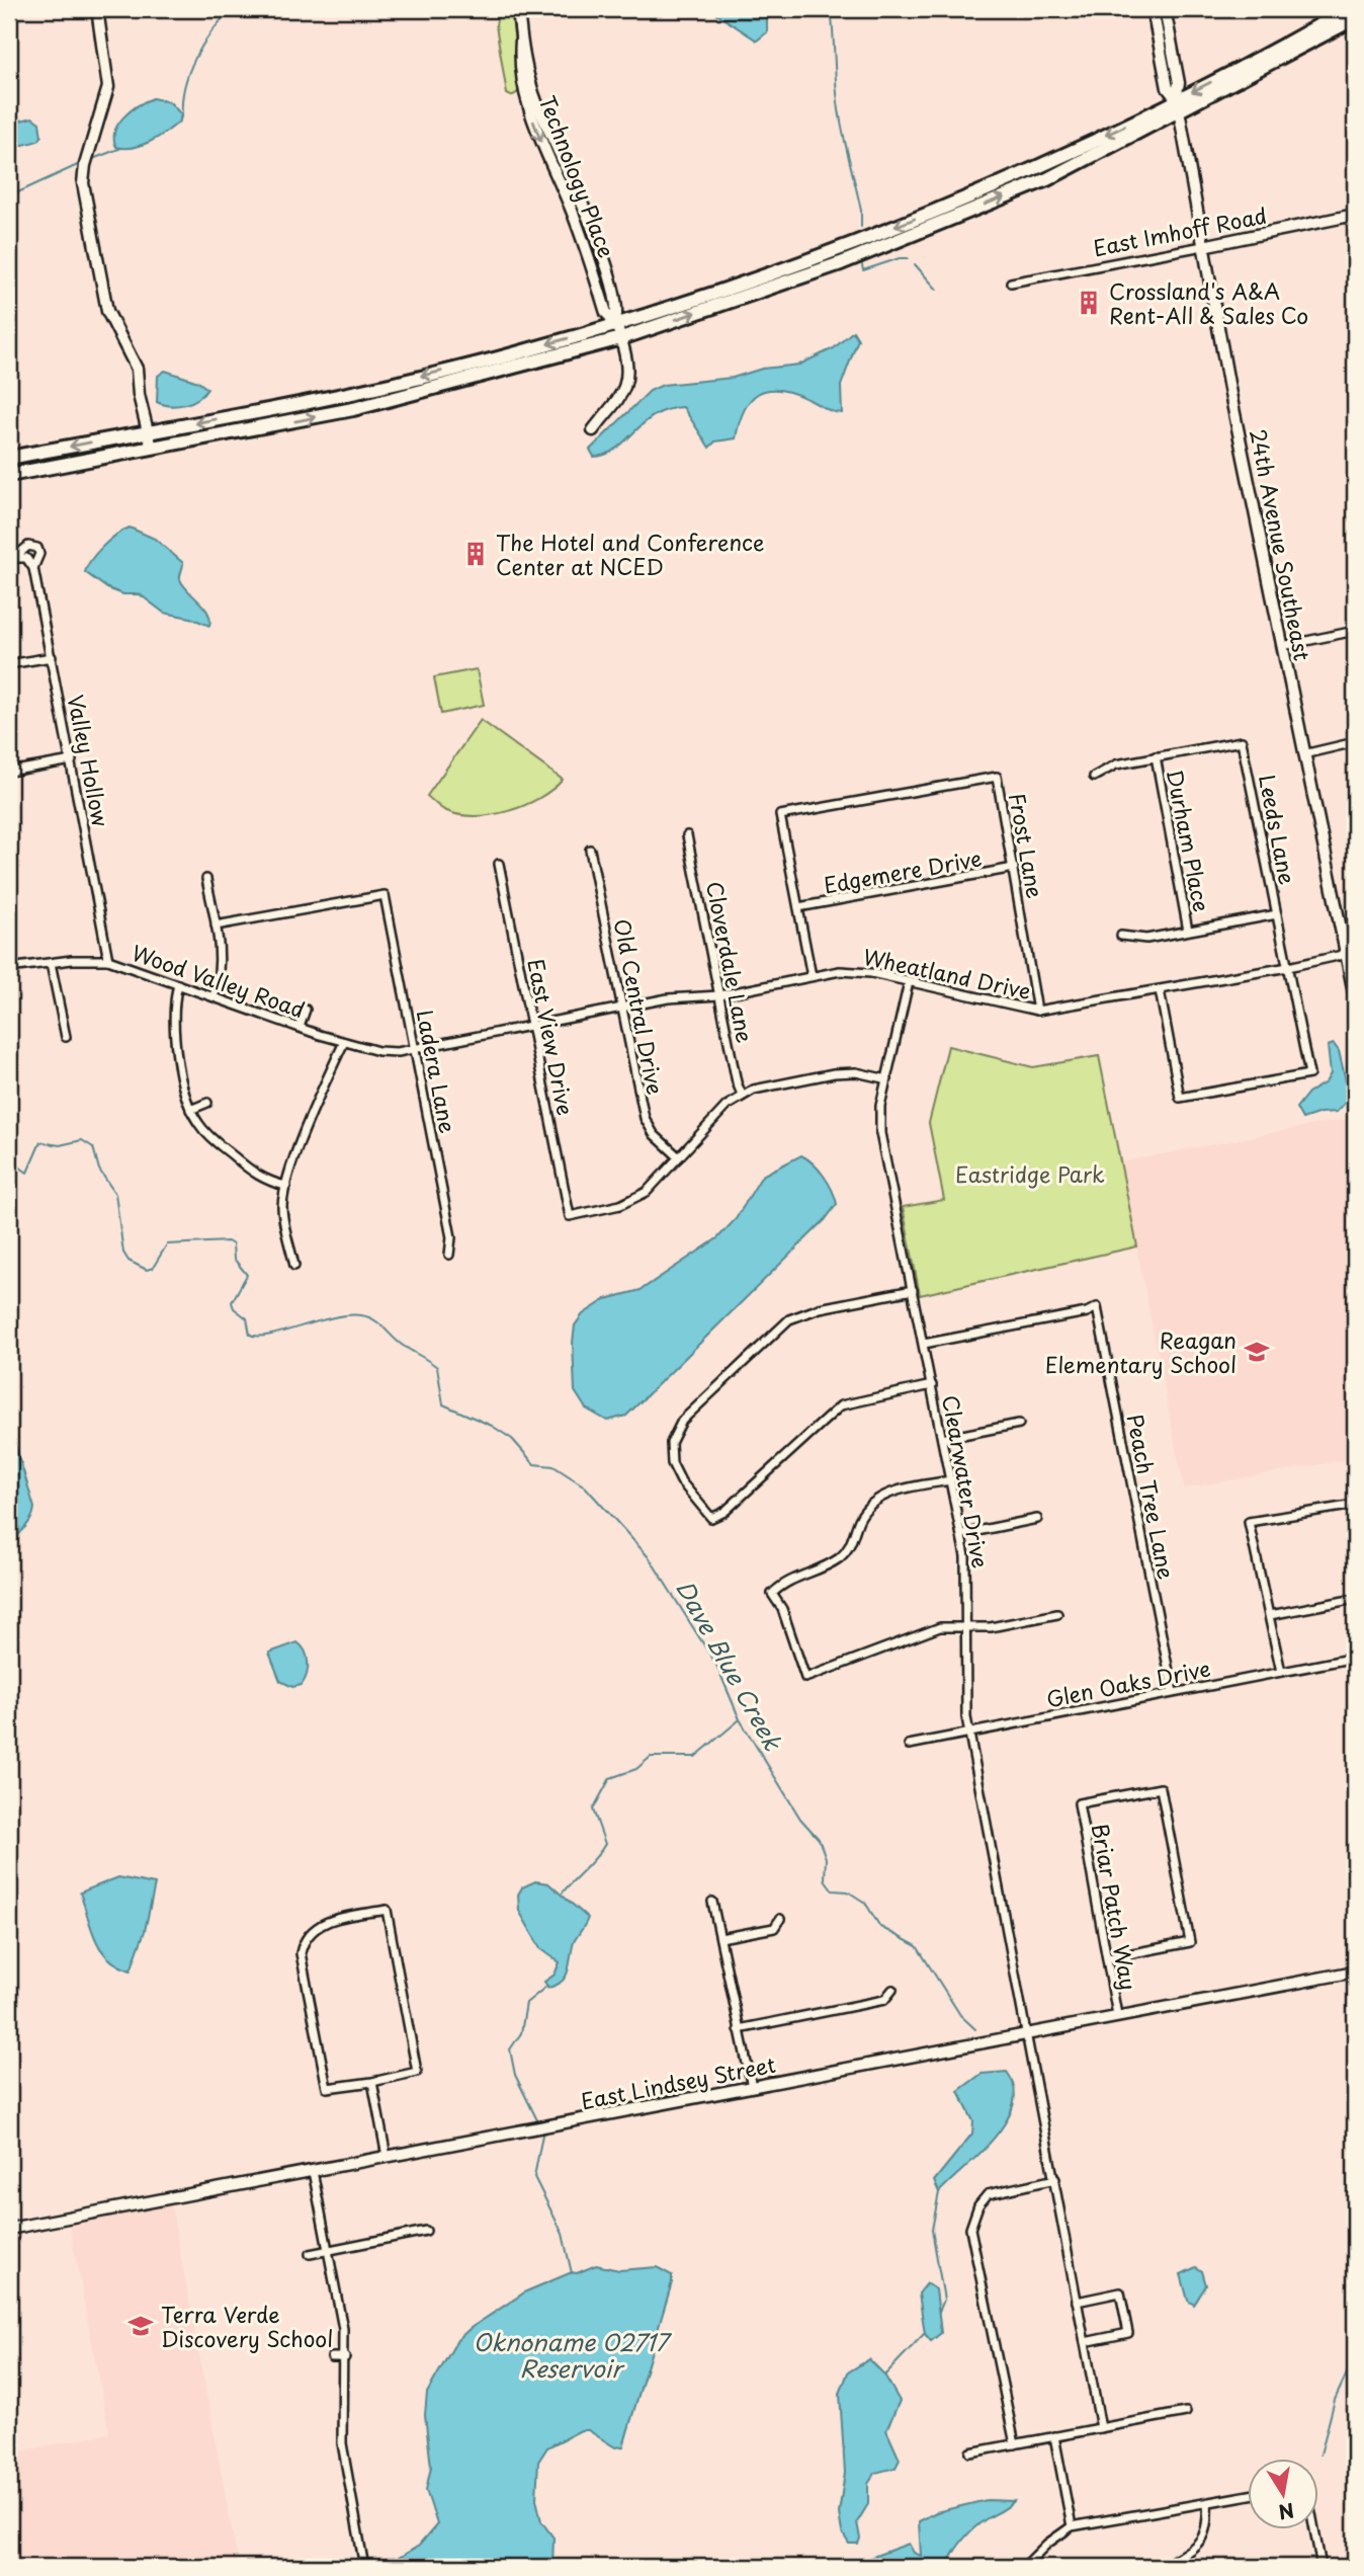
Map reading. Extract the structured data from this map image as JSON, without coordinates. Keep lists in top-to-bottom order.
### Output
{
  "streets": {
    "street": [
      "Technology Place",
      "East Imhoff Road",
      "24th Avenue Southeast",
      "Valley Hollow",
      "Leeds Lane",
      "Durham Place",
      "Frost Lane",
      "Edgemere Drive",
      "Cloverdale Lane",
      "Wheatland Drive",
      "Wood Valley Road",
      "Old Central Drive",
      "East View Drive",
      "Ladera Lane",
      "Clearwater Drive",
      "Peach Tree Lane",
      "Glen Oaks Drive",
      "Briar Patch Way",
      "East Lindsey Street"
    ]
  },
  "crossings": [
    ["East Imhoff Road", "24th Avenue Southeast"],
    ["24th Avenue Southeast", "Wheatland Drive"],
    ["Valley Hollow", "Wood Valley Road"],
    ["Leeds Lane", "Durham Place"],
    ["Leeds Lane", "Wheatland Drive"],
    ["Frost Lane", "Edgemere Drive"],
    ["Frost Lane", "Wheatland Drive"],
    ["Cloverdale Lane", "Wheatland Drive"],
    ["Wheatland Drive", "Wood Valley Road"],
    ["Wheatland Drive", "Old Central Drive"],
    ["Wheatland Drive", "East View Drive"],
    ["Wheatland Drive", "Ladera Lane"],
    ["Wheatland Drive", "Clearwater Drive"],
    ["Wood Valley Road", "Ladera Lane"],
    ["Old Central Drive", "East View Drive"],
    ["Clearwater Drive", "Peach Tree Lane"],
    ["Clearwater Drive", "Glen Oaks Drive"],
    ["Clearwater Drive", "East Lindsey Street"],
    ["Peach Tree Lane", "Glen Oaks Drive"],
    ["Briar Patch Way", "East Lindsey Street"]
  ],
  "water": ["Dave Blue Creek", "Oknoname 02717 Reservoir"],
  "parks": ["Eastridge Park"],
  "places": {
    "building": ["Crossland's A&A Rent-All & Sales Co", "The Hotel and Conference Center at NCED"],
    "school or university": ["Reagan Elementary School", "Terra Verde Discovery School"]
  },
  "north": "bottom"
}
